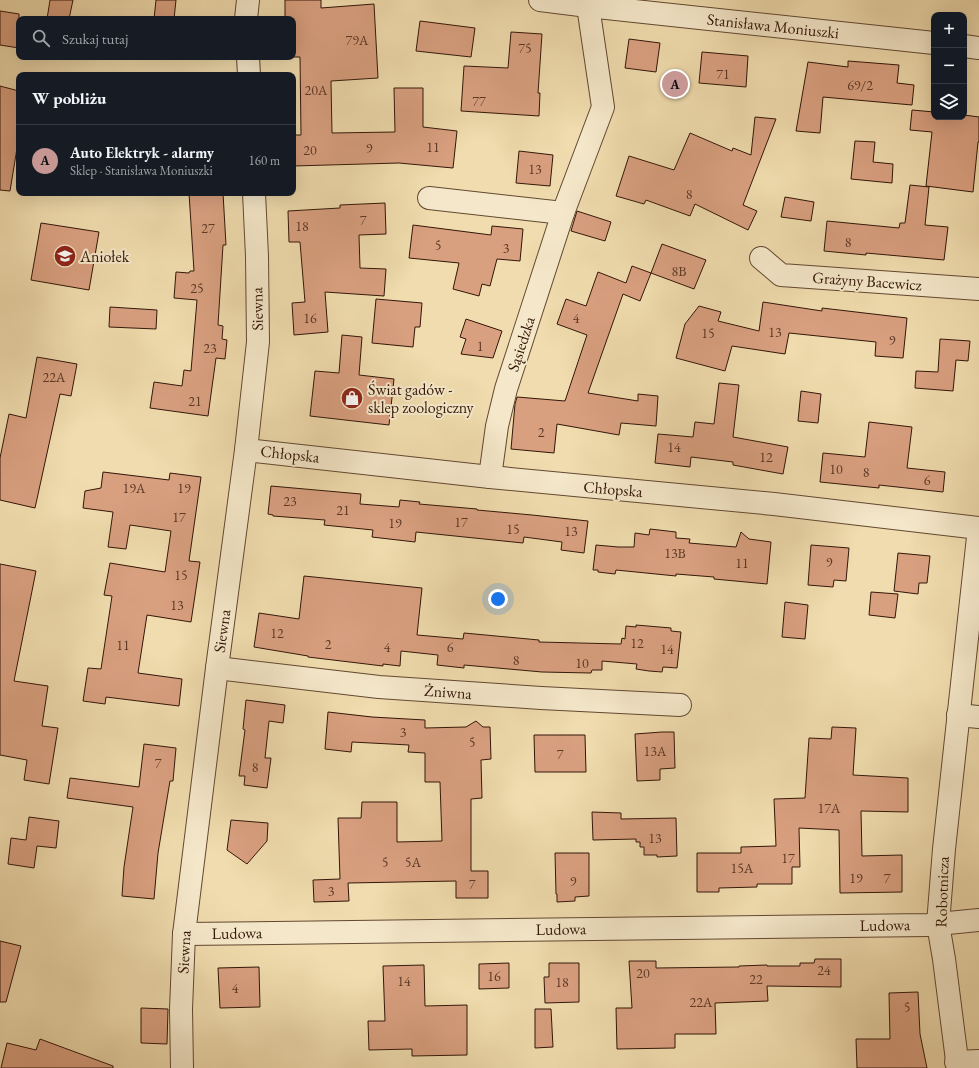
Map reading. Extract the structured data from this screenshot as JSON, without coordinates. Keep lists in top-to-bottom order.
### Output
{
  "streets": {
    "street": [
      "Stanisława Moniuszki",
      "Grażyny Bacewicz",
      "Siewna",
      "Sąsiedzka",
      "Chłopska",
      "Żniwna",
      "Robotnicza",
      "Ludowa"
    ]
  },
  "crossings": [
    ["Stanisława Moniuszki", "Sąsiedzka"],
    ["Siewna", "Chłopska"],
    ["Siewna", "Żniwna"],
    ["Siewna", "Ludowa"],
    ["Sąsiedzka", "Chłopska"],
    ["Chłopska", "Robotnicza"],
    ["Robotnicza", "Ludowa"]
  ],
  "places": {
    "school or university": ["Aniołek"],
    "shop": ["Świat gadów - sklep zoologiczny"]
  },
  "house_numbers": [
    "79A",
    "75",
    "71",
    "69/2",
    "20A",
    "77",
    "11",
    "9",
    "20",
    "13",
    "8",
    "7",
    "18",
    "27",
    "8",
    "5",
    "3",
    "8B",
    "25",
    "16",
    "4",
    "13",
    "15",
    "9",
    "1",
    "23",
    "22A",
    "21",
    "2",
    "14",
    "12",
    "10",
    "8",
    "6",
    "19A",
    "19",
    "23",
    "21",
    "17",
    "17",
    "19",
    "15",
    "13",
    "13B",
    "9",
    "11",
    "15",
    "13",
    "12",
    "12",
    "2",
    "11",
    "4",
    "6",
    "14",
    "8",
    "10",
    "3",
    "5",
    "13A",
    "7",
    "7",
    "8",
    "17A",
    "13",
    "17",
    "5",
    "5A",
    "15A",
    "19",
    "7",
    "9",
    "7",
    "3",
    "24",
    "20",
    "16",
    "22",
    "14",
    "18",
    "4",
    "22A",
    "5"
  ],
  "page": {
    "map_buttons": ["+", "−"],
    "search": "Szukaj tutaj",
    "pins": "A",
    "heading": "W pobliżu",
    "list": [
      {
        "mark": "A",
        "name": "Auto Elektryk - alarmy",
        "note": "Sklep · Stanisława Moniuszki",
        "value": "160 m"
      }
    ]
  }
}
